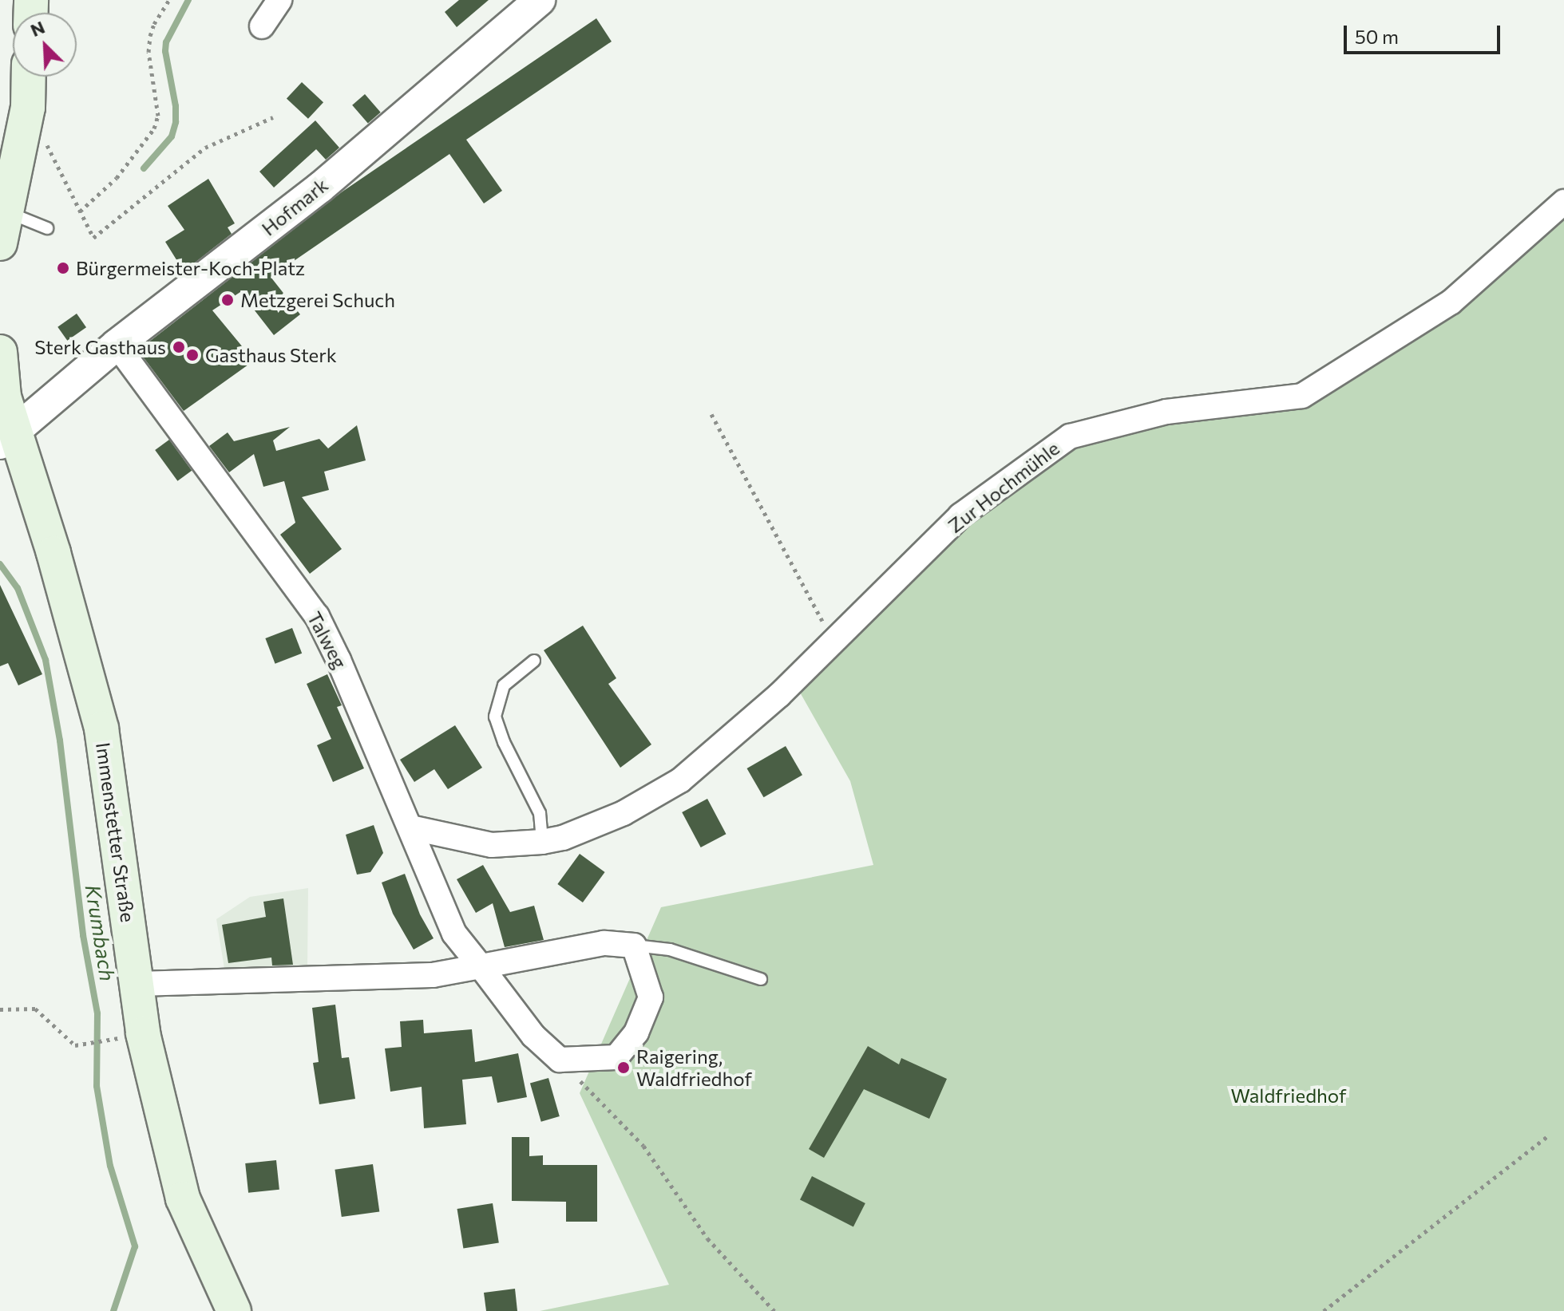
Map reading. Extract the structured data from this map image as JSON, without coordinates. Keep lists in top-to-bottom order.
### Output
{
  "streets": {
    "main road": ["Immenstetter Straße"],
    "street": ["Hofmark", "Zur Hochmühle", "Talweg"]
  },
  "crossings": [
    ["Hofmark", "Talweg"],
    ["Hofmark", "Immenstetter Straße"],
    ["Zur Hochmühle", "Talweg"]
  ],
  "water": ["Krumbach"],
  "parks": ["Waldfriedhof"],
  "places": [
    "Bürgermeister-Koch-Platz",
    "Metzgerei Schuch",
    "Sterk Gasthaus",
    "Gasthaus Sterk",
    "Raigering, Waldfriedhof"
  ],
  "scale_bar": "50 m",
  "north": "top left"
}
